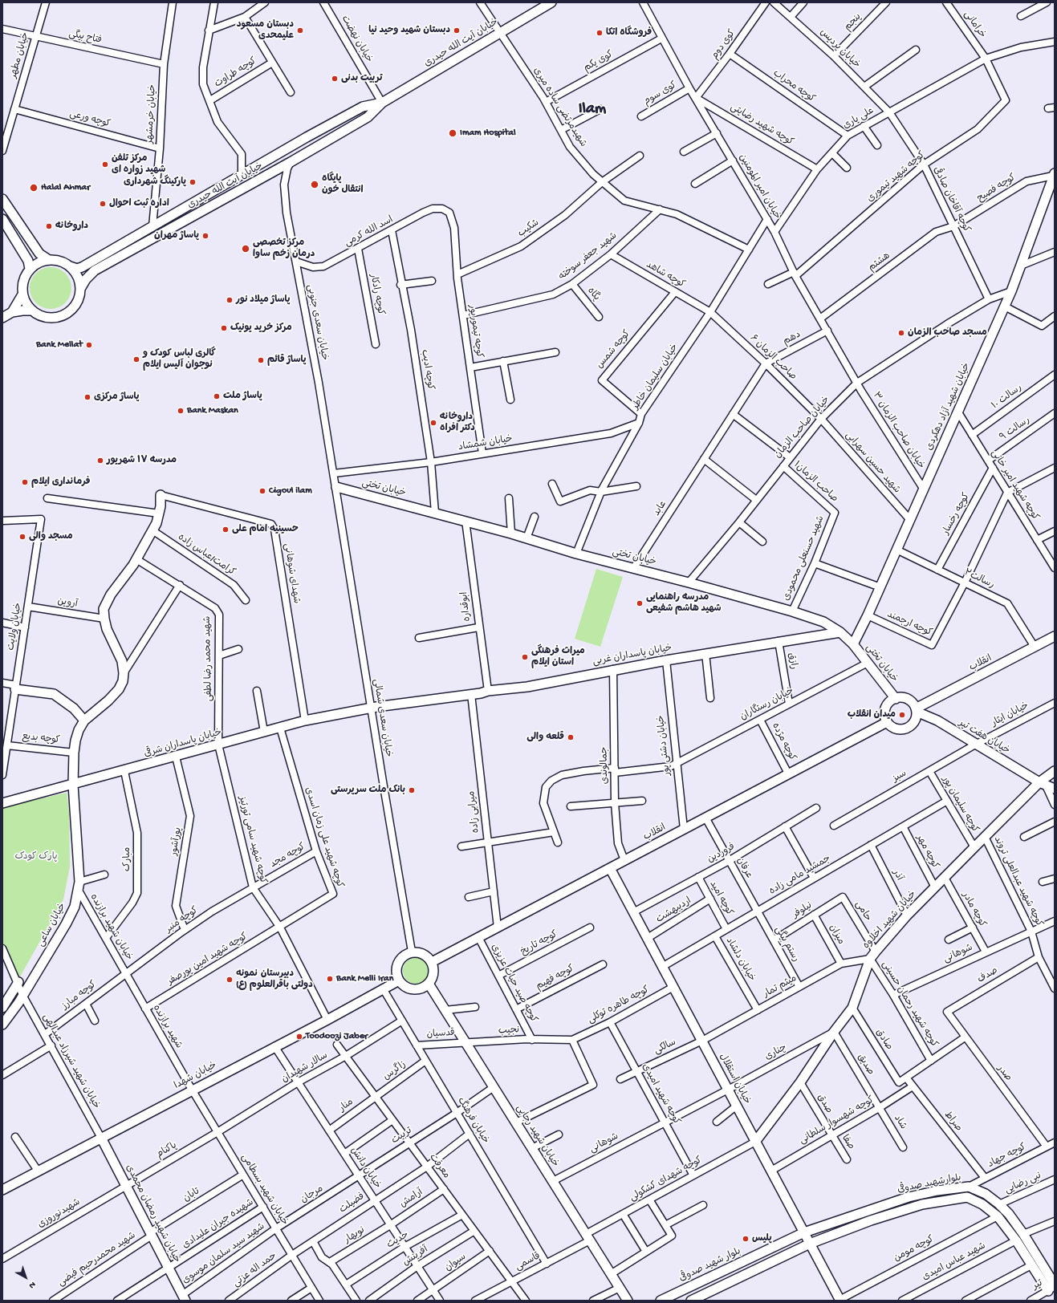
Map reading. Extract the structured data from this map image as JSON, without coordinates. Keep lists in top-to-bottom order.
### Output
{
  "streets": {
    "street": [
      "پنجم",
      "خرامانی",
      "فتاح بیگی",
      "خیابان نهضت",
      "خیابان آیت الله حیدری",
      "کوی دوم",
      "خیابان پردیس",
      "خیابان مطهر",
      "کوی یکم",
      "کوچه طراوت",
      "کوچه محراب",
      "کوی سوم",
      "شهیدمرتضی ساده میری",
      "خیابان خرمشهر",
      "علی یاری",
      "کوچه ورعی",
      "کوچه شهید رضایتی",
      "کوچه شهید تیموری",
      "خیابان امیر المومنین",
      "کوچه فصیح",
      "کوچه آقاخان صادقی",
      "شکیب",
      "اسد الله کرمی",
      "شهید جعفر سوخته",
      "هشتم",
      "کوچه شاهد",
      "کوچه رادکار",
      "پگاه",
      "خیابان سعدی جنوبی",
      "کوچه تیمورپور",
      "دهم",
      "کوچه شمس",
      "صاحب الزمان ۶",
      "کوچه ادیب",
      "خیابان سلیمان خاطر",
      "رسالت ۱۰",
      "خیابان شهید آزاد دهکردی",
      "خیابان صاحب الزمان",
      "رسالت ۹",
      "خیابان صاحب الزمان ۳",
      "خیابان شمشاد",
      "شهید حسین سهرابی",
      "صاحب الزمان۱",
      "کوچه شهید امیر خانی",
      "خیابان تختی",
      "عابد",
      "کوچه رخسار",
      "کرامت/عباس زاده",
      "شهید حسنعلی محمودی",
      "شهدای شوهانی",
      "رسالت۲",
      "آروین",
      "ابوقداره",
      "کوچه ارجمند",
      "خیابان ولایت",
      "خیابان پاسداران غربی",
      "شهید محمد رضا لطفی",
      "رازق",
      "انقلاب",
      "خیابان رستگاران",
      "خیابان ایثار",
      "خیابان سعدی شمالی",
      "خیابان هفت تیر",
      "کوچه بدیع",
      "کوچه مژده",
      "خیابان پاسداران شرقی",
      "خیابان دشتی پور",
      "جمالوندی",
      "سبز",
      "کوچه سلیمان پور",
      "میرابی زاده",
      "کوچه شهید علی زمان اسدی",
      "کوچه شهید سامی تورتیز",
      "پورآشور",
      "کوچه مهر",
      "فروردین",
      "کوچه مجد",
      "مبارک",
      "عرفان",
      "جمشید مامی زاده",
      "آذر",
      "کوچه شهید عبدالعلی تروند",
      "کوچه امید",
      "کوچه مادر",
      "اردیبهشت",
      "نیلوفر",
      "حامی",
      "کوچه منبر",
      "خیابان شهید اخلاوه",
      "خیابان ساعی",
      "خیابان شهید برازنده",
      "میزان",
      "کوچه تاریخ",
      "رستم بیگی",
      "شوهانی",
      "کوچه شهید امین پورصفر",
      "خیابان دلشاد",
      "صدف",
      "کوچه فهیم",
      "کوچه صید حیات عزیزی",
      "میثم تمار",
      "کوچه مبارز",
      "کوچه شهید رحمان حسینی",
      "کوچه طاهره توکلی",
      "شهید برازنده",
      "نجیب",
      "قدسیان",
      "صادق",
      "سالکی",
      "چناری",
      "خیابان شهید شیرزاد عبدالهی",
      "صدیق",
      "سالار شهیدان",
      "زاگرس",
      "صدر",
      "خیابان شهدا",
      "خیابان استقلال",
      "کوچه شهید امیدی",
      "صدق",
      "منار",
      "خیابان فرهنگ",
      "کوچه شهسوار سلطانی",
      "صراط",
      "شاد",
      "تربیت",
      "خیابان شهید رجایی",
      "صفا",
      "پاکنام",
      "کوچه جهاد",
      "معرفت",
      "خیابان دانش",
      "کوچه شهدای کشکولی",
      "نبی رضایی",
      "بلوارشهید صدوقی",
      "خیابان شهید بسطامی",
      "مرجان",
      "تابان",
      "آرامش",
      "فضیلت",
      "شهیدنوروزی",
      "خیابان شهید رمضان محمدی",
      "شهیده جیران علیدادی",
      "نوبهار",
      "حدیث",
      "کوچه مومن",
      "شهید سید سلمان موسوی",
      "آفرینش",
      "شهید محمدرحیم فیضی",
      "قاسمی",
      "شهید عباس امیدی",
      "سیوان",
      "بلوار شهید صدوقی",
      "حمد اله عزتی",
      "تیر"
    ]
  },
  "crossings": [
    ["پنجم", "خیابان پردیس"],
    ["خرامانی", "علی یاری"],
    ["خرامانی", "کوچه شهید تیموری"],
    ["فتاح بیگی", "خیابان مطهر"],
    ["فتاح بیگی", "خیابان خرمشهر"],
    ["خیابان نهضت", "خیابان آیت الله حیدری"],
    ["خیابان آیت الله حیدری", "شهیدمرتضی ساده میری"],
    ["خیابان آیت الله حیدری", "خیابان خرمشهر"],
    ["خیابان آیت الله حیدری", "خیابان سعدی جنوبی"],
    ["کوی دوم", "کوچه محراب"],
    ["کوی دوم", "کوچه شهید رضایتی"],
    ["کوی دوم", "خیابان امیر المومنین"],
    ["خیابان پردیس", "علی یاری"],
    ["خیابان پردیس", "کوچه آقاخان صادقی"],
    ["خیابان مطهر", "کوچه ورعی"],
    ["کوی یکم", "شهیدمرتضی ساده میری"],
    ["کوی یکم", "خیابان امیر المومنین"],
    ["کوچه محراب", "علی یاری"],
    ["کوی سوم", "خیابان امیر المومنین"],
    ["شهیدمرتضی ساده میری", "شکیب"],
    ["شهیدمرتضی ساده میری", "شهید جعفر سوخته"],
    ["شهیدمرتضی ساده میری", "خیابان سلیمان خاطر"],
    ["خیابان خرمشهر", "کوچه ورعی"],
    ["علی یاری", "کوچه شهید رضایتی"],
    ["علی یاری", "کوچه شهید تیموری"],
    ["علی یاری", "خیابان امیر المومنین"],
    ["علی یاری", "کوچه آقاخان صادقی"],
    ["کوچه شهید رضایتی", "خیابان امیر المومنین"],
    ["کوچه شهید تیموری", "خیابان امیر المومنین"],
    ["کوچه شهید تیموری", "کوچه آقاخان صادقی"],
    ["خیابان امیر المومنین", "هشتم"],
    ["خیابان امیر المومنین", "دهم"],
    ["خیابان امیر المومنین", "خیابان سلیمان خاطر"],
    ["خیابان امیر المومنین", "خیابان صاحب الزمان"],
    ["خیابان امیر المومنین", "خیابان صاحب الزمان ۳"],
    ["کوچه فصیح", "کوچه آقاخان صادقی"],
    ["کوچه فصیح", "هشتم"],
    ["کوچه فصیح", "خیابان شهید آزاد دهکردی"],
    ["کوچه آقاخان صادقی", "هشتم"],
    ["کوچه آقاخان صادقی", "خیابان صاحب الزمان"],
    ["شکیب", "کوچه تیمورپور"],
    ["اسد الله کرمی", "کوچه رادکار"],
    ["اسد الله کرمی", "خیابان سعدی جنوبی"],
    ["اسد الله کرمی", "کوچه تیمورپور"],
    ["اسد الله کرمی", "کوچه ادیب"],
    ["شهید جعفر سوخته", "کوچه شاهد"],
    ["شهید جعفر سوخته", "پگاه"],
    ["شهید جعفر سوخته", "کوچه تیمورپور"],
    ["کوچه شاهد", "کوچه شمس"],
    ["کوچه شاهد", "صاحب الزمان ۶"],
    ["کوچه شاهد", "خیابان سلیمان خاطر"],
    ["خیابان سعدی جنوبی", "خیابان شمشاد"],
    ["خیابان سعدی جنوبی", "خیابان تختی"],
    ["خیابان سعدی جنوبی", "خیابان سعدی شمالی"],
    ["کوچه تیمورپور", "خیابان شمشاد"],
    ["دهم", "صاحب الزمان ۶"],
    ["دهم", "عابد"],
    ["کوچه شمس", "خیابان سلیمان خاطر"],
    ["صاحب الزمان ۶", "خیابان سلیمان خاطر"],
    ["صاحب الزمان ۶", "خیابان صاحب الزمان"],
    ["صاحب الزمان ۶", "شهید حسین سهرابی"],
    ["صاحب الزمان ۶", "عابد"],
    ["کوچه ادیب", "خیابان شمشاد"],
    ["کوچه ادیب", "خیابان تختی"],
    ["خیابان سلیمان خاطر", "خیابان شمشاد"],
    ["خیابان سلیمان خاطر", "خیابان تختی"],
    ["رسالت ۱۰", "کوچه شهید امیر خانی"],
    ["خیابان شهید آزاد دهکردی", "خیابان صاحب الزمان"],
    ["خیابان شهید آزاد دهکردی", "خیابان صاحب الزمان ۳"],
    ["خیابان شهید آزاد دهکردی", "شهید حسین سهرابی"],
    ["خیابان شهید آزاد دهکردی", "کوچه شهید امیر خانی"],
    ["خیابان شهید آزاد دهکردی", "خیابان تختی"],
    ["خیابان شهید آزاد دهکردی", "رسالت۲"],
    ["خیابان شهید آزاد دهکردی", "کوچه ارجمند"],
    ["خیابان صاحب الزمان", "خیابان صاحب الزمان ۳"],
    ["خیابان صاحب الزمان", "شهید حسین سهرابی"],
    ["خیابان صاحب الزمان", "صاحب الزمان۱"],
    ["خیابان صاحب الزمان", "خیابان تختی"],
    ["رسالت ۹", "کوچه شهید امیر خانی"],
    ["صاحب الزمان۱", "شهید حسنعلی محمودی"],
    ["کوچه شهید امیر خانی", "کوچه رخسار"],
    ["خیابان تختی", "عابد"],
    ["خیابان تختی", "شهید حسنعلی محمودی"],
    ["خیابان تختی", "ابوقداره"],
    ["خیابان تختی", "خیابان پاسداران غربی"],
    ["خیابان تختی", "انقلاب"],
    ["خیابان تختی", "خیابان رستگاران"],
    ["خیابان تختی", "خیابان سعدی شمالی"],
    ["خیابان تختی", "خیابان هفت تیر"],
    ["کوچه رخسار", "رسالت۲"],
    ["شهدای شوهانی", "خیابان پاسداران شرقی"],
    ["رسالت۲", "کوچه ارجمند"],
    ["رسالت۲", "انقلاب"],
    ["آروین", "خیابان ولایت"],
    ["ابوقداره", "خیابان پاسداران غربی"],
    ["خیابان ولایت", "کوچه بدیع"],
    ["خیابان پاسداران غربی", "رازق"],
    ["خیابان پاسداران غربی", "خیابان سعدی شمالی"],
    ["خیابان پاسداران غربی", "خیابان پاسداران شرقی"],
    ["خیابان پاسداران غربی", "خیابان دشتی پور"],
    ["خیابان پاسداران غربی", "جمالوندی"],
    ["خیابان پاسداران غربی", "میرابی زاده"],
    ["شهید محمد رضا لطفی", "خیابان پاسداران شرقی"],
    ["شهید محمد رضا لطفی", "کوچه شهید سامی تورتیز"],
    ["رازق", "خیابان رستگاران"],
    ["انقلاب", "خیابان سعدی شمالی"],
    ["انقلاب", "خیابان هفت تیر"],
    ["انقلاب", "کوچه مژده"],
    ["انقلاب", "خیابان دشتی پور"],
    ["انقلاب", "جمالوندی"],
    ["انقلاب", "میرابی زاده"],
    ["انقلاب", "عرفان"],
    ["انقلاب", "کوچه صید حیات عزیزی"],
    ["انقلاب", "خیابان شهدا"],
    ["انقلاب", "خیابان استقلال"],
    ["انقلاب", "خیابان شهید رجایی"],
    ["خیابان رستگاران", "کوچه مژده"],
    ["خیابان رستگاران", "خیابان دشتی پور"],
    ["خیابان رستگاران", "جمالوندی"],
    ["خیابان ایثار", "خیابان هفت تیر"],
    ["خیابان ایثار", "سبز"],
    ["خیابان سعدی شمالی", "خیابان پاسداران شرقی"],
    ["خیابان سعدی شمالی", "خیابان شهدا"],
    ["خیابان سعدی شمالی", "خیابان شهید رجایی"],
    ["خیابان هفت تیر", "سبز"],
    ["خیابان هفت تیر", "خیابان شهید اخلاوه"],
    ["کوچه بدیع", "خیابان ساعی"],
    ["خیابان پاسداران شرقی", "کوچه شهید علی زمان اسدی"],
    ["خیابان پاسداران شرقی", "کوچه شهید سامی تورتیز"],
    ["خیابان پاسداران شرقی", "پورآشور"],
    ["خیابان پاسداران شرقی", "مبارک"],
    ["خیابان پاسداران شرقی", "خیابان ساعی"],
    ["سبز", "کوچه سلیمان پور"],
    ["کوچه سلیمان پور", "جمشید مامی زاده"],
    ["کوچه سلیمان پور", "خیابان شهید اخلاوه"],
    ["کوچه شهید علی زمان اسدی", "کوچه شهید سامی تورتیز"],
    ["کوچه شهید علی زمان اسدی", "کوچه مجد"],
    ["کوچه شهید علی زمان اسدی", "کوچه شهید امین پورصفر"],
    ["کوچه شهید سامی تورتیز", "کوچه مجد"],
    ["کوچه شهید سامی تورتیز", "کوچه منبر"],
    ["کوچه شهید سامی تورتیز", "کوچه شهید امین پورصفر"],
    ["کوچه شهید سامی تورتیز", "خیابان شهدا"],
    ["پورآشور", "کوچه منبر"],
    ["کوچه مهر", "جمشید مامی زاده"],
    ["کوچه مهر", "خیابان شهید اخلاوه"],
    ["فروردین", "عرفان"],
    ["فروردین", "کوچه امید"],
    ["فروردین", "خیابان استقلال"],
    ["کوچه مجد", "کوچه منبر"],
    ["مبارک", "خیابان شهید برازنده"],
    ["عرفان", "جمشید مامی زاده"],
    ["عرفان", "رستم بیگی"],
    ["جمشید مامی زاده", "آذر"],
    ["جمشید مامی زاده", "کوچه امید"],
    ["جمشید مامی زاده", "رستم بیگی"],
    ["جمشید مامی زاده", "خیابان دلشاد"],
    ["جمشید مامی زاده", "خیابان استقلال"],
    ["آذر", "خیابان شهید اخلاوه"],
    ["کوچه شهید عبدالعلی تروند", "خیابان شهید اخلاوه"],
    ["کوچه شهید عبدالعلی تروند", "شوهانی"],
    ["کوچه شهید عبدالعلی تروند", "صدف"],
    ["کوچه امید", "اردیبهشت"],
    ["کوچه مادر", "خیابان شهید اخلاوه"],
    ["کوچه مادر", "شوهانی"],
    ["اردیبهشت", "خیابان استقلال"],
    ["نیلوفر", "حامی"],
    ["نیلوفر", "میزان"],
    ["نیلوفر", "رستم بیگی"],
    ["حامی", "خیابان شهید اخلاوه"],
    ["کوچه منبر", "خیابان شهید برازنده"],
    ["کوچه منبر", "کوچه مبارز"],
    ["کوچه منبر", "شهید برازنده"],
    ["خیابان شهید اخلاوه", "میثم تمار"],
    ["خیابان شهید اخلاوه", "کوچه شهید رحمان حسینی"],
    ["خیابان شهید اخلاوه", "صادق"],
    ["خیابان شهید اخلاوه", "چناری"],
    ["خیابان شهید اخلاوه", "صدیق"],
    ["خیابان شهید اخلاوه", "خیابان استقلال"],
    ["خیابان شهید اخلاوه", "صدق"],
    ["خیابان شهید اخلاوه", "کوچه شهدای کشکولی"],
    ["خیابان ساعی", "خیابان شهید برازنده"],
    ["خیابان ساعی", "خیابان شهید شیرزاد عبدالهی"],
    ["خیابان شهید برازنده", "کوچه مبارز"],
    ["خیابان شهید برازنده", "شهید برازنده"],
    ["میزان", "میثم تمار"],
    ["کوچه تاریخ", "کوچه صید حیات عزیزی"],
    ["رستم بیگی", "میثم تمار"],
    ["شوهانی", "کوچه شهید رحمان حسینی"],
    ["شوهانی", "چناری"],
    ["شوهانی", "کوچه شهید امیدی"],
    ["شوهانی", "خیابان شهید رجایی"],
    ["کوچه شهید امین پورصفر", "شهید برازنده"],
    ["خیابان دلشاد", "میثم تمار"],
    ["صدف", "صدر"],
    ["کوچه فهیم", "کوچه صید حیات عزیزی"],
    ["کوچه صید حیات عزیزی", "نجیب"],
    ["میثم تمار", "کوچه شهید رحمان حسینی"],
    ["میثم تمار", "سالکی"],
    ["میثم تمار", "خیابان استقلال"],
    ["کوچه مبارز", "شهید برازنده"],
    ["کوچه مبارز", "خیابان شهید شیرزاد عبدالهی"],
    ["کوچه طاهره توکلی", "نجیب"],
    ["کوچه طاهره توکلی", "خیابان استقلال"],
    ["کوچه طاهره توکلی", "کوچه شهید امیدی"],
    ["شهید برازنده", "خیابان شهدا"],
    ["شهید برازنده", "خیابان شهید بسطامی"],
    ["نجیب", "قدسیان"],
    ["نجیب", "خیابان شهید رجایی"],
    ["قدسیان", "خیابان فرهنگ"],
    ["قدسیان", "خیابان شهید رجایی"],
    ["صادق", "صراط"],
    ["سالکی", "خیابان استقلال"],
    ["سالکی", "کوچه شهید امیدی"],
    ["چناری", "صدیق"],
    ["چناری", "خیابان استقلال"],
    ["چناری", "کوچه شهید امیدی"],
    ["خیابان شهید شیرزاد عبدالهی", "خیابان شهدا"],
    ["خیابان شهید شیرزاد عبدالهی", "خیابان شهید رمضان محمدی"],
    ["صدیق", "کوچه شهسوار سلطانی"],
    ["صدیق", "شاد"],
    ["سالار شهیدان", "خیابان فرهنگ"],
    ["سالار شهیدان", "پاکنام"],
    ["سالار شهیدان", "معرفت"],
    ["سالار شهیدان", "خیابان دانش"],
    ["سالار شهیدان", "خیابان شهید بسطامی"],
    ["زاگرس", "منار"],
    ["زاگرس", "خیابان فرهنگ"],
    ["زاگرس", "معرفت"],
    ["صدر", "کوچه جهاد"],
    ["خیابان شهدا", "خیابان فرهنگ"],
    ["خیابان شهدا", "خیابان شهید رجایی"],
    ["خیابان شهدا", "خیابان دانش"],
    ["خیابان شهدا", "خیابان شهید بسطامی"],
    ["خیابان شهدا", "خیابان شهید رمضان محمدی"],
    ["خیابان استقلال", "کوچه شهسوار سلطانی"],
    ["خیابان استقلال", "کوچه شهدای کشکولی"],
    ["خیابان استقلال", "بلوارشهید صدوقی"],
    ["خیابان استقلال", "کوچه مومن"],
    ["خیابان استقلال", "بلوار شهید صدوقی"],
    ["کوچه شهید امیدی", "کوچه شهدای کشکولی"],
    ["صدق", "کوچه شهسوار سلطانی"],
    ["صدق", "صفا"],
    ["منار", "معرفت"],
    ["منار", "خیابان دانش"],
    ["خیابان فرهنگ", "تربیت"],
    ["خیابان فرهنگ", "فضیلت"],
    ["خیابان فرهنگ", "قاسمی"],
    ["کوچه شهسوار سلطانی", "صراط"],
    ["کوچه شهسوار سلطانی", "شاد"],
    ["کوچه شهسوار سلطانی", "صفا"],
    ["صراط", "کوچه جهاد"],
    ["تربیت", "خیابان شهید رجایی"],
    ["تربیت", "معرفت"],
    ["تربیت", "خیابان دانش"],
    ["تربیت", "مرجان"],
    ["خیابان شهید رجایی", "کوچه شهدای کشکولی"],
    ["خیابان شهید رجایی", "قاسمی"],
    ["پاکنام", "خیابان شهید بسطامی"],
    ["پاکنام", "شهیدنوروزی"],
    ["پاکنام", "خیابان شهید رمضان محمدی"],
    ["کوچه جهاد", "بلوارشهید صدوقی"],
    ["معرفت", "آرامش"],
    ["معرفت", "فضیلت"],
    ["معرفت", "حدیث"],
    ["معرفت", "آفرینش"],
    ["معرفت", "قاسمی"],
    ["معرفت", "سیوان"],
    ["خیابان دانش", "مرجان"],
    ["خیابان دانش", "آرامش"],
    ["خیابان دانش", "فضیلت"],
    ["خیابان دانش", "نوبهار"],
    ["خیابان دانش", "حدیث"],
    ["خیابان دانش", "آفرینش"],
    ["خیابان دانش", "سیوان"],
    ["کوچه شهدای کشکولی", "قاسمی"],
    ["نبی رضایی", "بلوارشهید صدوقی"],
    ["بلوارشهید صدوقی", "کوچه مومن"],
    ["بلوارشهید صدوقی", "شهید عباس امیدی"],
    ["بلوارشهید صدوقی", "بلوار شهید صدوقی"],
    ["بلوارشهید صدوقی", "تیر"],
    ["خیابان شهید بسطامی", "مرجان"],
    ["خیابان شهید بسطامی", "تابان"],
    ["خیابان شهید بسطامی", "فضیلت"],
    ["خیابان شهید بسطامی", "شهیده جیران علیدادی"],
    ["خیابان شهید بسطامی", "شهید سید سلمان موسوی"],
    ["خیابان شهید بسطامی", "حمد اله عزتی"],
    ["مرجان", "شهید سید سلمان موسوی"],
    ["تابان", "خیابان شهید رمضان محمدی"],
    ["تابان", "شهید محمدرحیم فیضی"],
    ["آرامش", "نوبهار"],
    ["فضیلت", "حمد اله عزتی"],
    ["شهیدنوروزی", "خیابان شهید رمضان محمدی"],
    ["خیابان شهید رمضان محمدی", "شهیده جیران علیدادی"],
    ["خیابان شهید رمضان محمدی", "شهید سید سلمان موسوی"],
    ["خیابان شهید رمضان محمدی", "شهید محمدرحیم فیضی"]
  ],
  "districts": ["Ilam"],
  "parks": ["پارک کودک"],
  "places": [
    "دبستان مسعود علیمحدی",
    "دبستان شهید وحید نیا",
    "فروشگاه اتکا",
    "تربیت بدنی",
    "Imam Hospital",
    "مرکز تلفن شهید زواره ای",
    "پارکینگ شهرداری",
    "پایگاه انتقال خون",
    "Halal Ahmar",
    "اداره ثبت احوال",
    "داروخانه",
    "پاساژ مهران",
    "مرکز تخصصی درمان زخم ساوا",
    "پاساژ میلاد نور",
    "مرکز خرید یونیک",
    "مسجد صاحب الزمان",
    "Bank Mellat",
    "گالری لباس کودک و نوجوان آلیس ایلام",
    "پاساژ قائم",
    "پاساژ ملت",
    "پاساژ مرکزی",
    "Bank Maskan",
    "داروخانه دکتر افراه",
    "مدرسه ۱۷ شهریور",
    "فرمانداری ایلام",
    "Cigoul ilam",
    "حسینیه امام علی",
    "مسجد والی",
    "مدرسه راهنمایی شهید هاشم شفیعی",
    "میراث فرهنگی استان ایلام",
    "میدان انقلاب",
    "قلعه والی",
    "بانک ملت سرپرستی",
    "Bank Melli Iran",
    "دبیرستان نمونه دولتی باقرالعلوم (ع)",
    "Toodoozi Jaber",
    "پلیس"
  ],
  "north": "bottom right"
}
